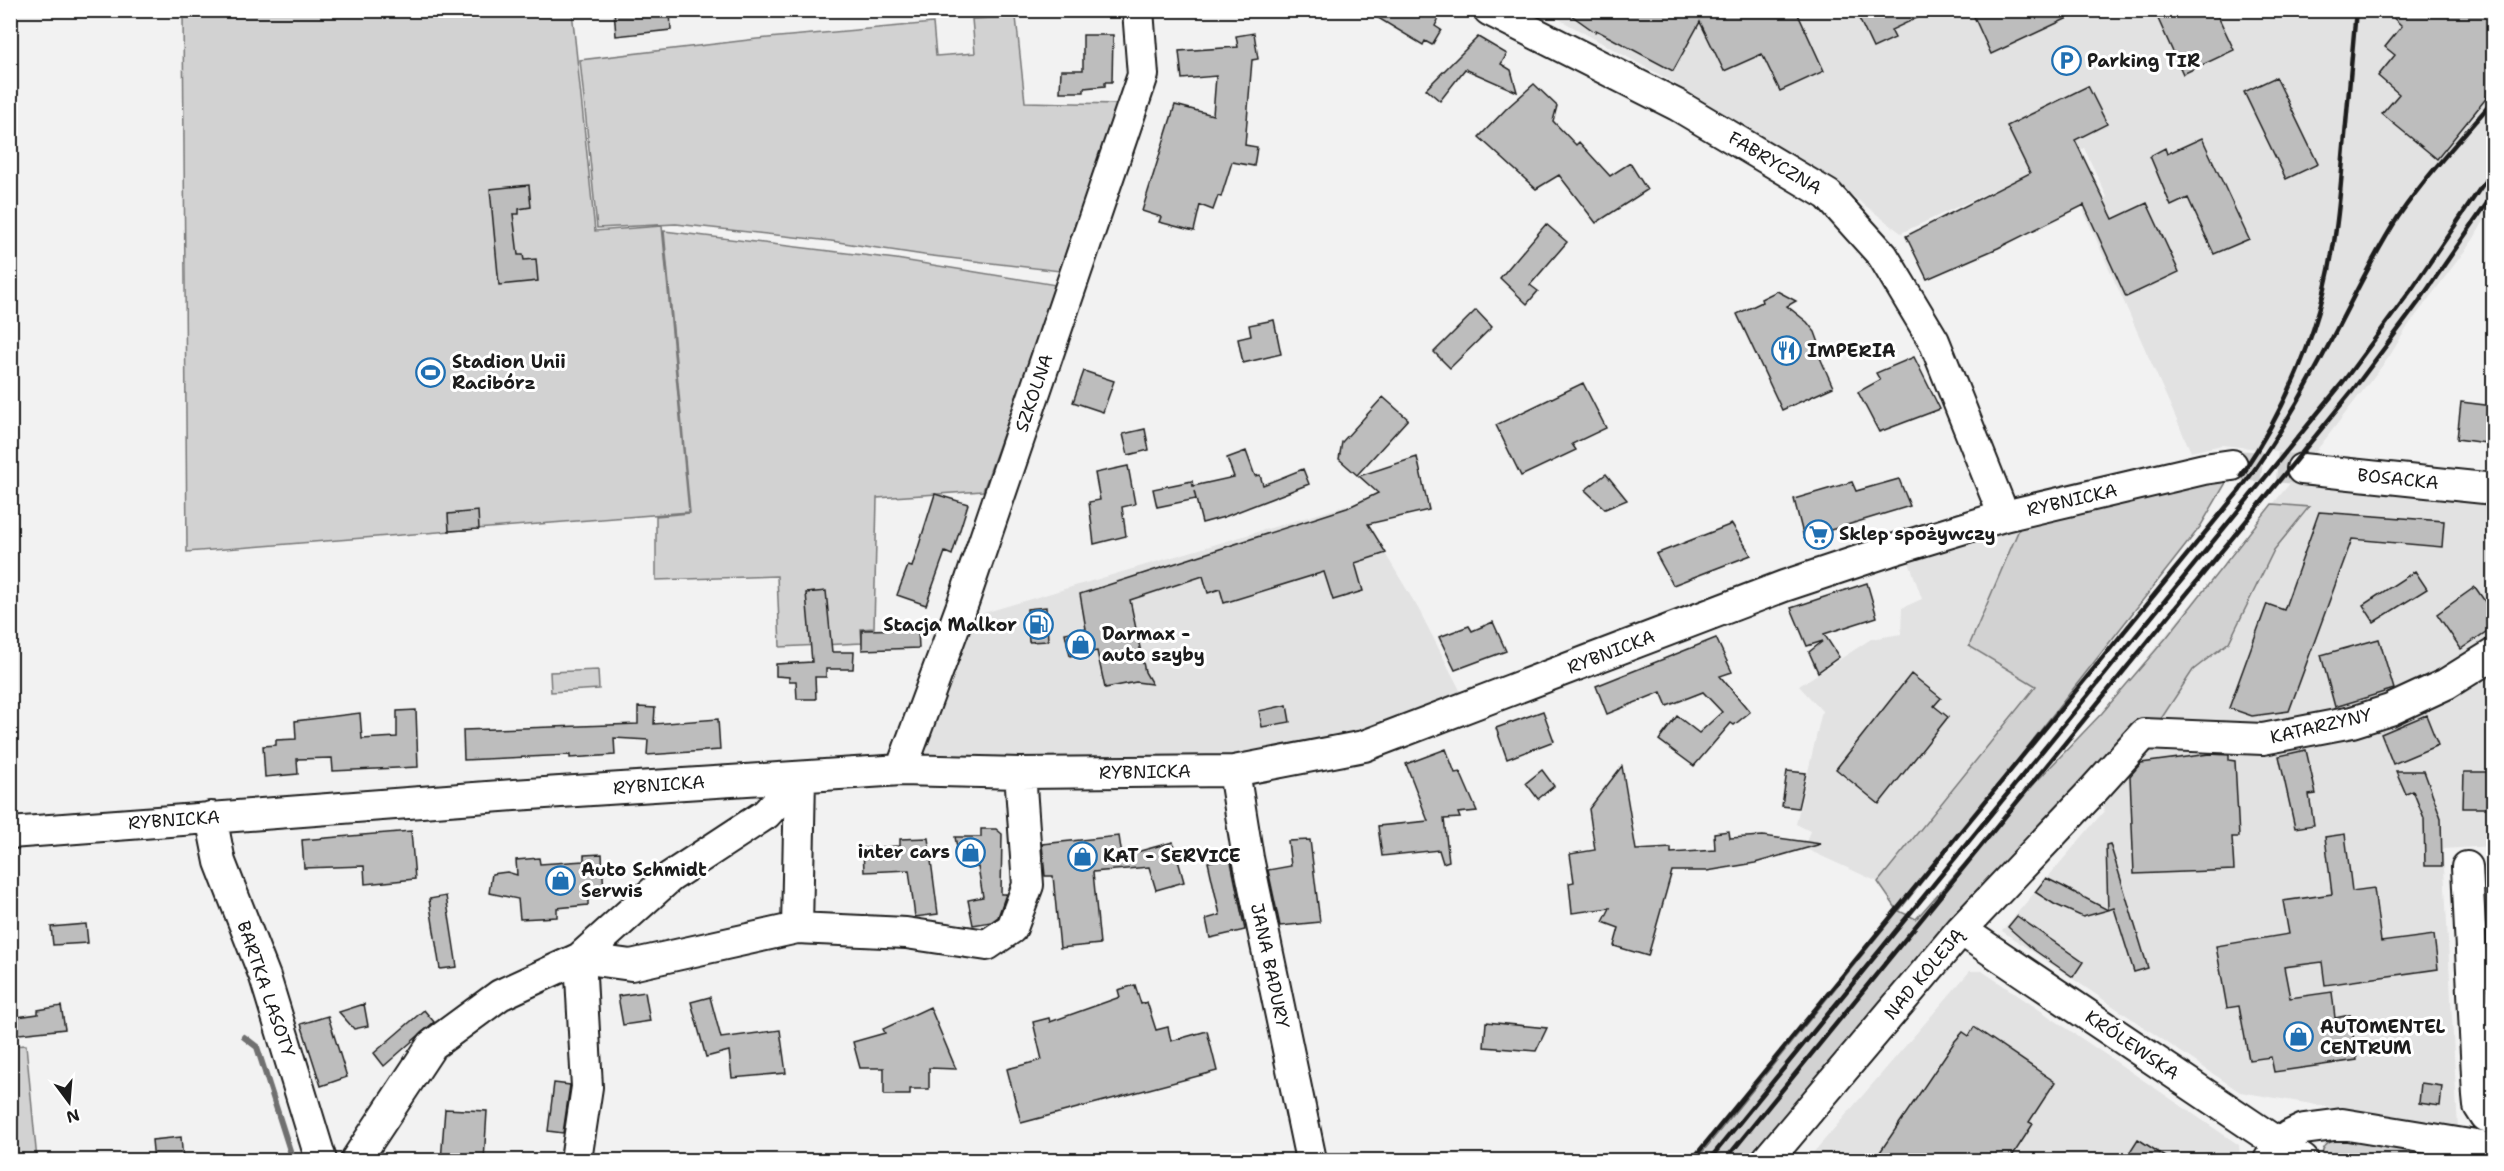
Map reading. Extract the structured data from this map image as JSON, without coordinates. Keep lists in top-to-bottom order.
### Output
{
  "streets": {
    "street": [
      "FABRYCZNA",
      "SZKOLNA",
      "BOSACKA",
      "RYBNICKA",
      "KATARZYNY",
      "JANA BADURY",
      "NAD KOLEJĄ",
      "BARTKA LASOTY",
      "KRÓLEWSKA"
    ]
  },
  "crossings": [
    ["FABRYCZNA", "RYBNICKA"],
    ["SZKOLNA", "RYBNICKA"],
    ["RYBNICKA", "JANA BADURY"],
    ["RYBNICKA", "BARTKA LASOTY"],
    ["KATARZYNY", "NAD KOLEJĄ"],
    ["NAD KOLEJĄ", "KRÓLEWSKA"]
  ],
  "places": {
    "parking": ["Parking TIR"],
    "restaurant": ["IMPERIA"],
    "sports": ["Stadion Unii Racibórz"],
    "supermarket": ["Sklep spożywczy"],
    "fuel station": ["Stacja Malkor"],
    "shop": [
      "Darmax - auto szyby",
      "inter cars",
      "KAT - SERVICE",
      "Auto Schmidt Serwis",
      "AUTOMENTEL CENTRUM"
    ]
  },
  "north": "bottom"
}
